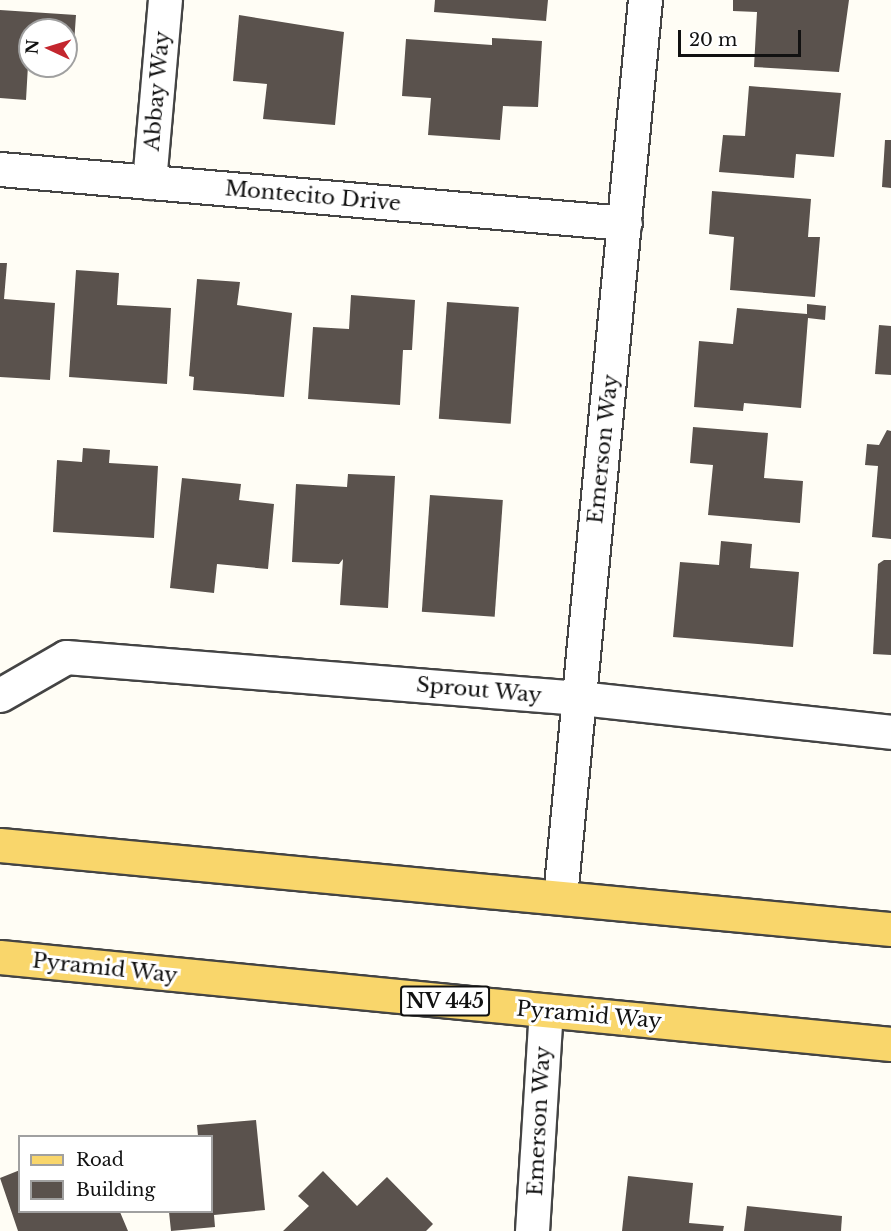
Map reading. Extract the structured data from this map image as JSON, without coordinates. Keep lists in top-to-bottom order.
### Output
{
  "streets": {
    "main road": ["Pyramid Way", "NV 445"],
    "street": [
      "Abbay Way",
      "Montecito Drive",
      "Emerson Way",
      "Sprout Way"
    ]
  },
  "crossings": [
    ["Abbay Way", "Montecito Drive"],
    ["Montecito Drive", "Emerson Way"],
    ["Emerson Way", "Sprout Way"],
    ["Emerson Way", "Pyramid Way"]
  ],
  "legend": ["Road", "Building"],
  "scale_bar": "20 m",
  "north": "left"
}
